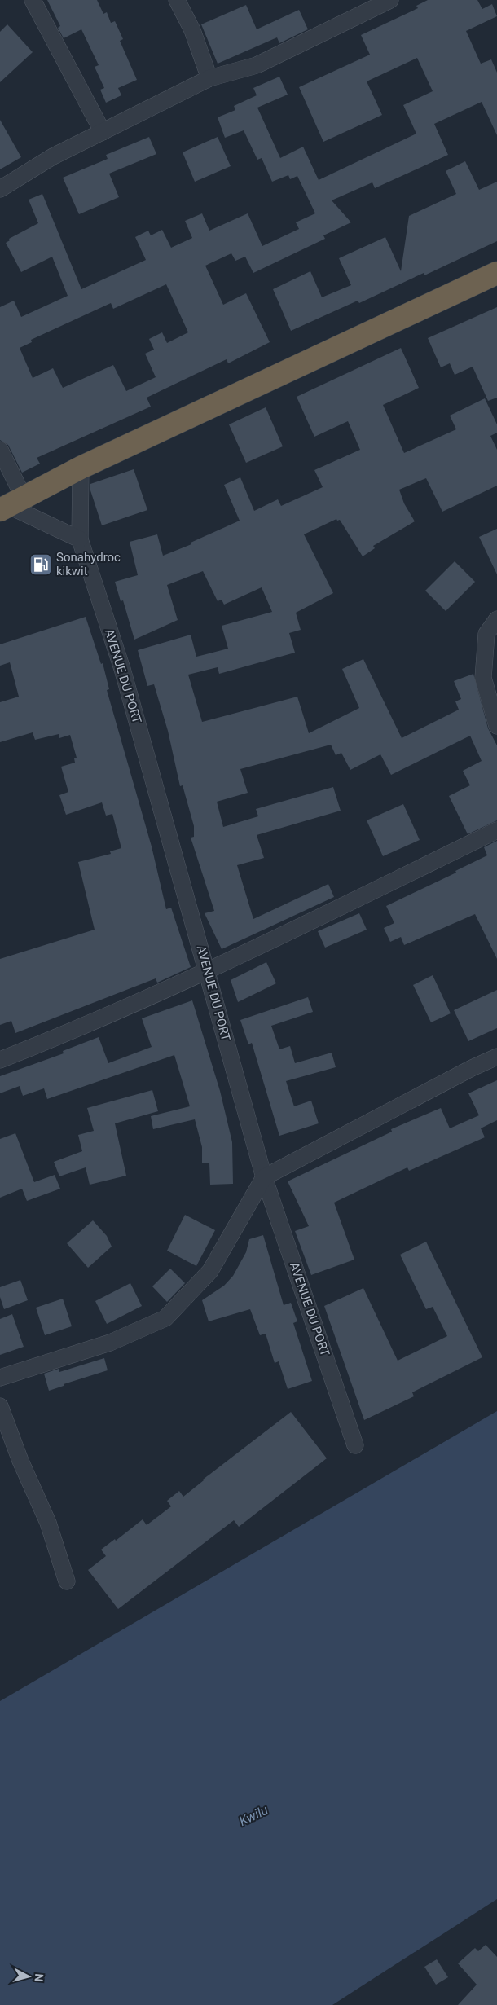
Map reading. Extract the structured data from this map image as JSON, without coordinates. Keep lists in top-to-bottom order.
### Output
{
  "streets": {
    "street": ["AVENUE DU PORT"]
  },
  "water": ["Kwilu"],
  "places": {
    "fuel station": ["Sonahydroc kikwit"]
  },
  "north": "right"
}
